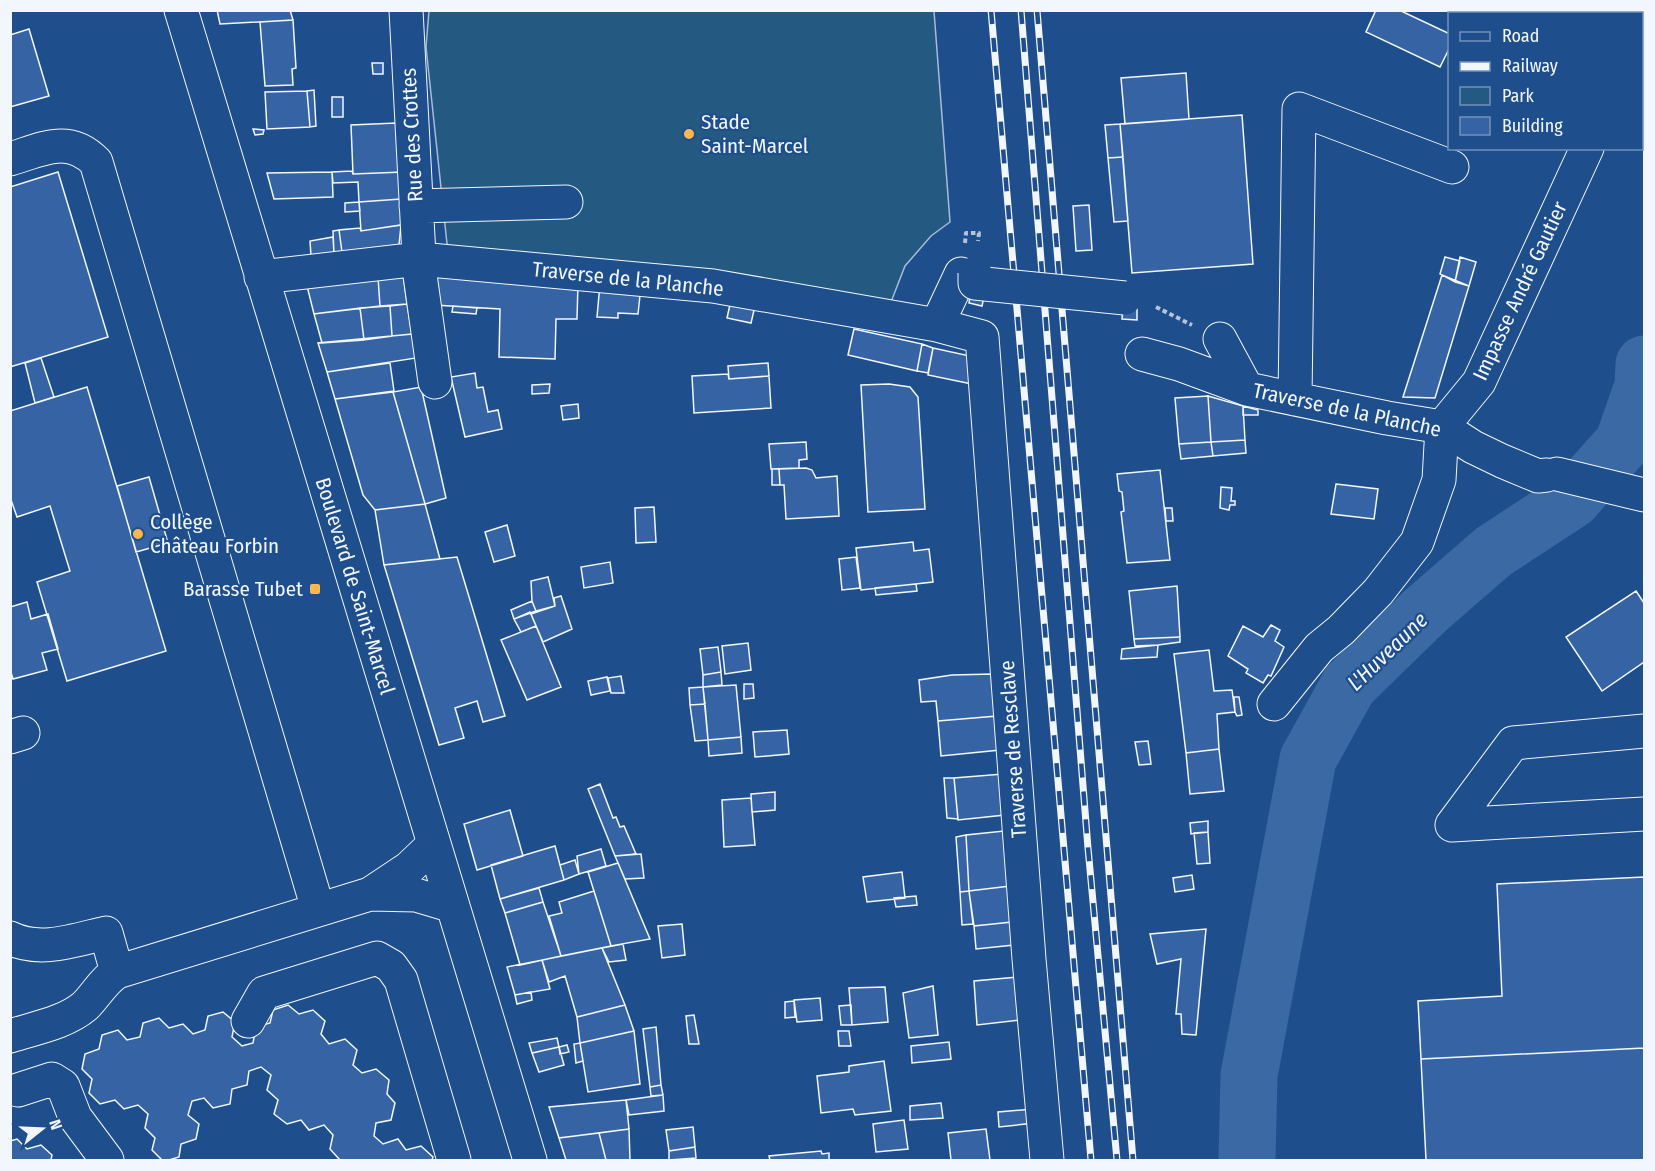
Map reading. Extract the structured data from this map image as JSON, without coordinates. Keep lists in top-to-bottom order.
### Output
{
  "streets": {
    "street": [
      "Rue des Crottes",
      "Traverse de la Planche",
      "Impasse André Gautier",
      "Boulevard de Saint-Marcel",
      "Traverse de Resclave"
    ]
  },
  "crossings": [
    ["Rue des Crottes", "Traverse de la Planche"],
    ["Traverse de la Planche", "Impasse André Gautier"],
    ["Traverse de la Planche", "Boulevard de Saint-Marcel"],
    ["Traverse de la Planche", "Traverse de Resclave"]
  ],
  "water": ["L'Huveaune"],
  "places": {
    "other": ["Stade Saint-Marcel", "Collège Château Forbin"],
    "transit": ["Barasse Tubet"]
  },
  "legend": [
    "Road",
    "Railway",
    "Park",
    "Building"
  ],
  "north": "right"
}
